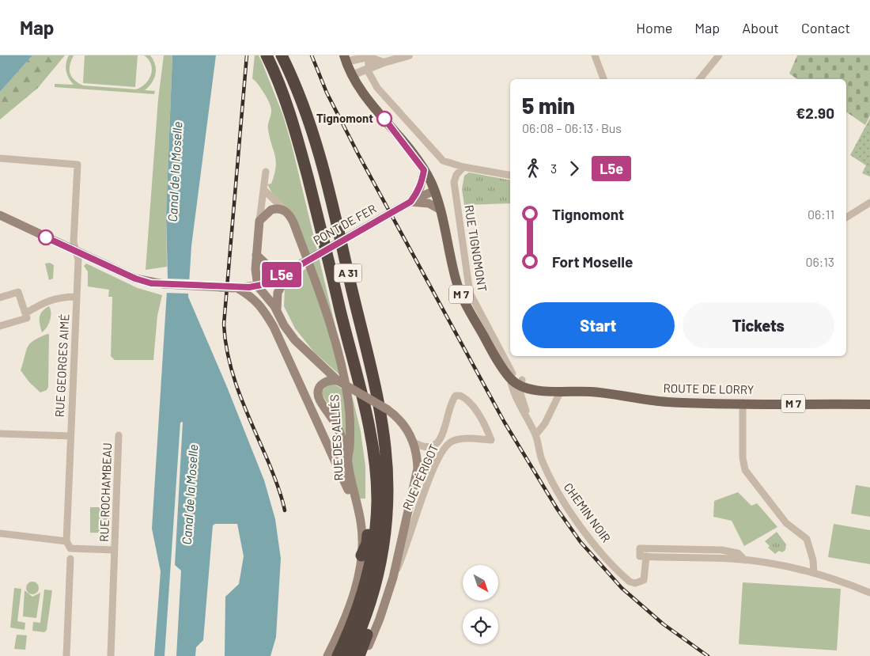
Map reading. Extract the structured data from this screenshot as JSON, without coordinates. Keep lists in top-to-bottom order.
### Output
{
  "streets": {
    "highway": ["A 31"],
    "main road": [
      "PONT DE FER",
      "M 7",
      "ROUTE DE LORRY",
      "RUE DES ALLIÉS"
    ],
    "street": [
      "RUE TIGNOMONT",
      "RUE GEORGES AIMÉ",
      "RUE PÉRIGOT",
      "RUE ROCHAMBEAU",
      "CHEMIN NOIR"
    ]
  },
  "crossings": [
    ["PONT DE FER", "RUE GEORGES AIMÉ"],
    ["PONT DE FER", "ROUTE DE LORRY"],
    ["PONT DE FER", "RUE DES ALLIÉS"],
    ["RUE TIGNOMONT", "ROUTE DE LORRY"],
    ["RUE TIGNOMONT", "CHEMIN NOIR"],
    ["RUE GEORGES AIMÉ", "RUE ROCHAMBEAU"],
    ["ROUTE DE LORRY", "CHEMIN NOIR"]
  ],
  "water": ["Canal de la Moselle"],
  "places": ["Tignomont"],
  "lines": ["bus line L5e"],
  "north": "bottom right",
  "page": {
    "header": "Map",
    "nav": [
      "Home",
      "Map",
      "About",
      "Contact"
    ],
    "on_map": "L5e",
    "heading": ["5 min", "06:08 – 06:13 · Bus", "€2.90"],
    "legs": ["3", "L5e"],
    "list": [
      {
        "name": "Tignomont",
        "value": "06:11"
      },
      {
        "name": "Fort Moselle",
        "value": "06:13"
      }
    ],
    "buttons": ["Start", "Tickets"]
  }
}
